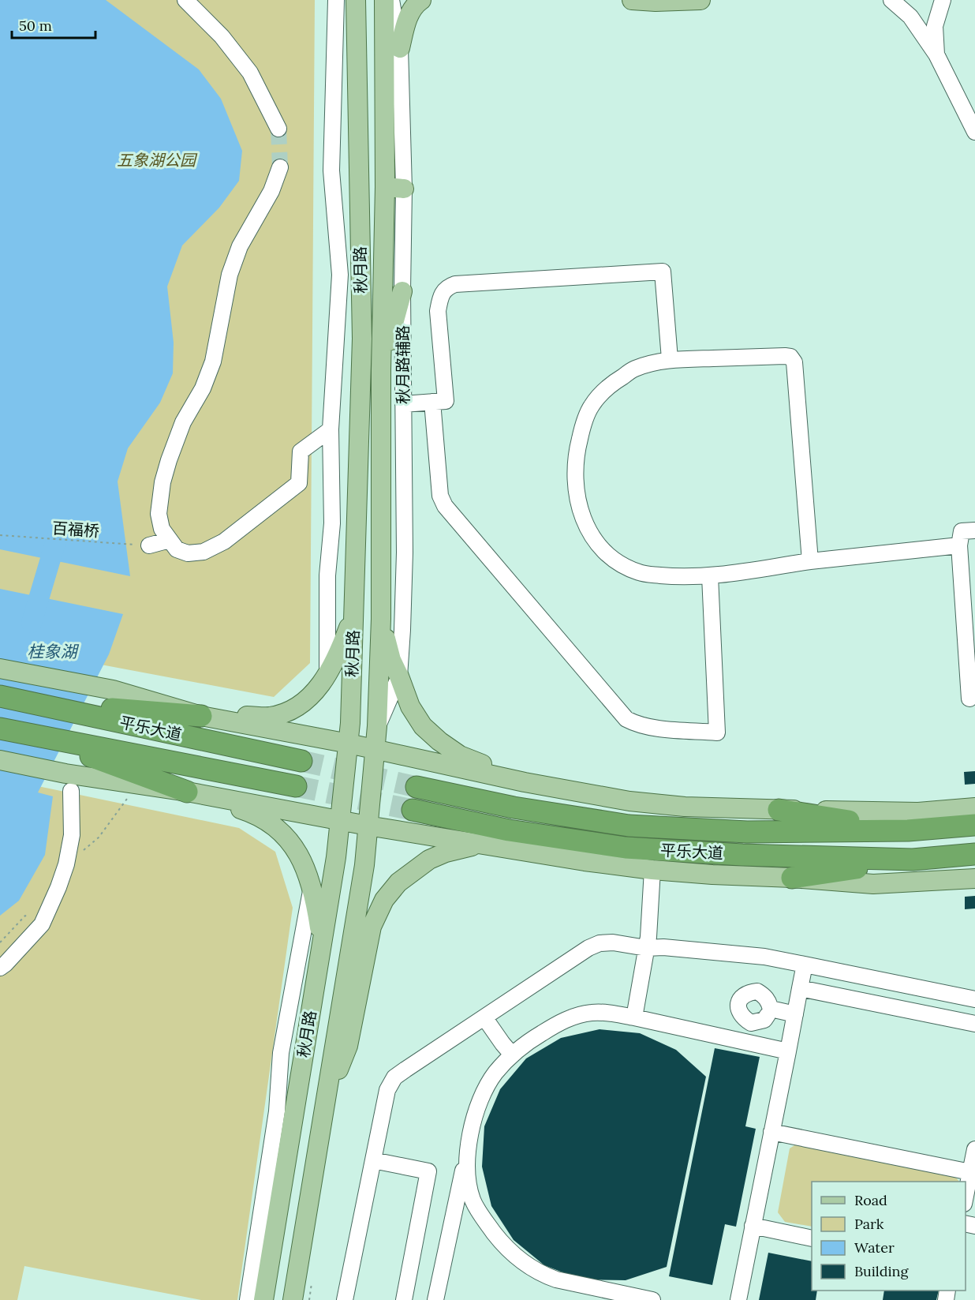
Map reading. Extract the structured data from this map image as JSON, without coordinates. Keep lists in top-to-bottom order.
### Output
{
  "streets": {
    "highway": ["平乐大道"],
    "main road": ["秋月路"],
    "street": ["秋月路辅路"],
    "path": ["百福桥"]
  },
  "crossings": [
    ["秋月路", "秋月路辅路"]
  ],
  "water": ["桂象湖"],
  "parks": ["五象湖公园"],
  "legend": [
    "Road",
    "Park",
    "Water",
    "Building"
  ],
  "scale_bar": "50 m"
}
